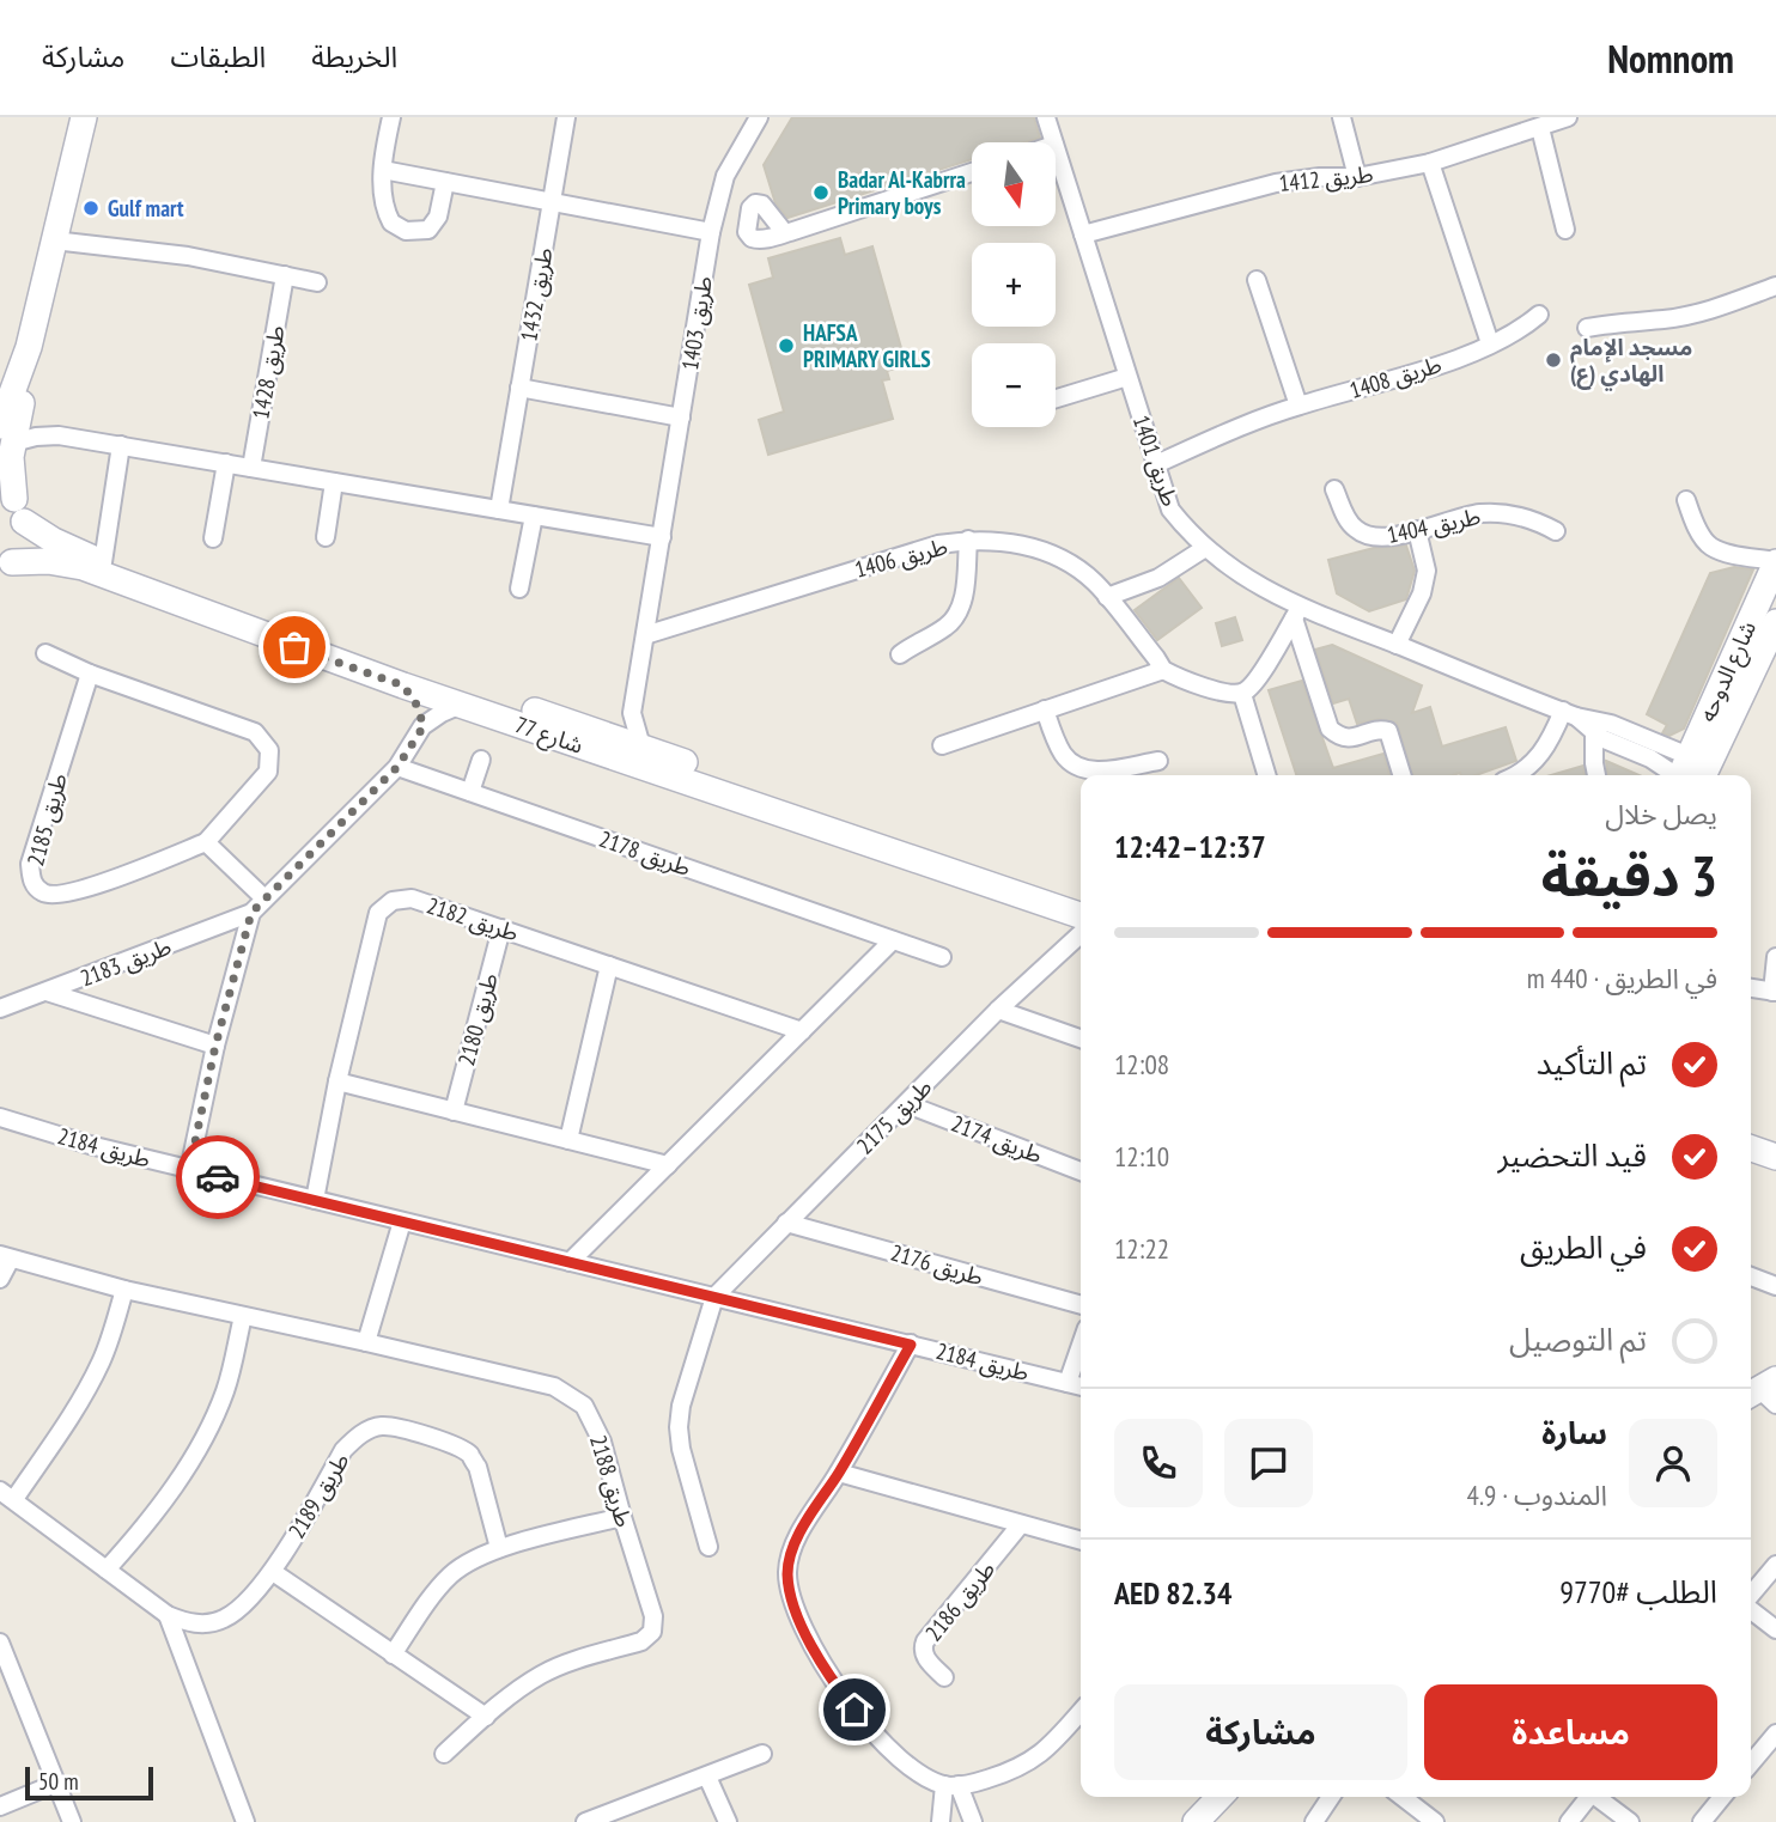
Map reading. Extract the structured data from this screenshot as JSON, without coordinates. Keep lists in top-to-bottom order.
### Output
{
  "streets": {
    "street": [
      "طريق 1412",
      "طريق 1432",
      "طريق 1403",
      "طريق 1428",
      "طريق 1408",
      "طريق 1401",
      "طريق 1404",
      "طريق 1406",
      "شارع الدوحه",
      "شارع 77",
      "طريق 2185",
      "طريق 2178",
      "طريق 2182",
      "طريق 2183",
      "طريق 2180",
      "طريق 2175",
      "طريق 2174",
      "طريق 2184",
      "طريق 2176",
      "طريق 2188",
      "طريق 2189",
      "طريق 2186"
    ]
  },
  "crossings": [
    ["طريق 1412", "طريق 1401"],
    ["طريق 1403", "طريق 1406"],
    ["طريق 1403", "شارع 77"],
    ["طريق 1408", "طريق 1401"],
    ["طريق 1401", "شارع الدوحه"],
    ["شارع 77", "طريق 2183"],
    ["طريق 2178", "طريق 2183"],
    ["طريق 2182", "طريق 2180"],
    ["طريق 2182", "طريق 2184"],
    ["طريق 2183", "طريق 2184"],
    ["طريق 2175", "طريق 2174"],
    ["طريق 2175", "طريق 2184"],
    ["طريق 2175", "طريق 2176"]
  ],
  "places": [
    "Badar Al-Kabrra Primary boys",
    "Gulf mart",
    "HAFSA PRIMARY GIRLS",
    "مسجد الإمام الهادي (ع)"
  ],
  "scale_bar": "50 m",
  "north": "bottom",
  "page": {
    "header": "Nomnom",
    "nav": ["الخريطة", "الطبقات", "مشاركة"],
    "map_buttons": ["+", "−"],
    "heading": ["3 دقيقة", "يصل خلال", "12:37–12:42"],
    "panel": [
      "سارة",
      "المندوب · 4.9",
      "الطلب #9770",
      "AED 82.34"
    ],
    "bar": "في الطريق · 440 m",
    "list": [
      ["تم التأكيد", "12:08"],
      ["قيد التحضير", "12:10"],
      ["في الطريق", "12:22"],
      "تم التوصيل"
    ],
    "buttons": ["مساعدة", "مشاركة"],
    "scale": "50 m"
  }
}
